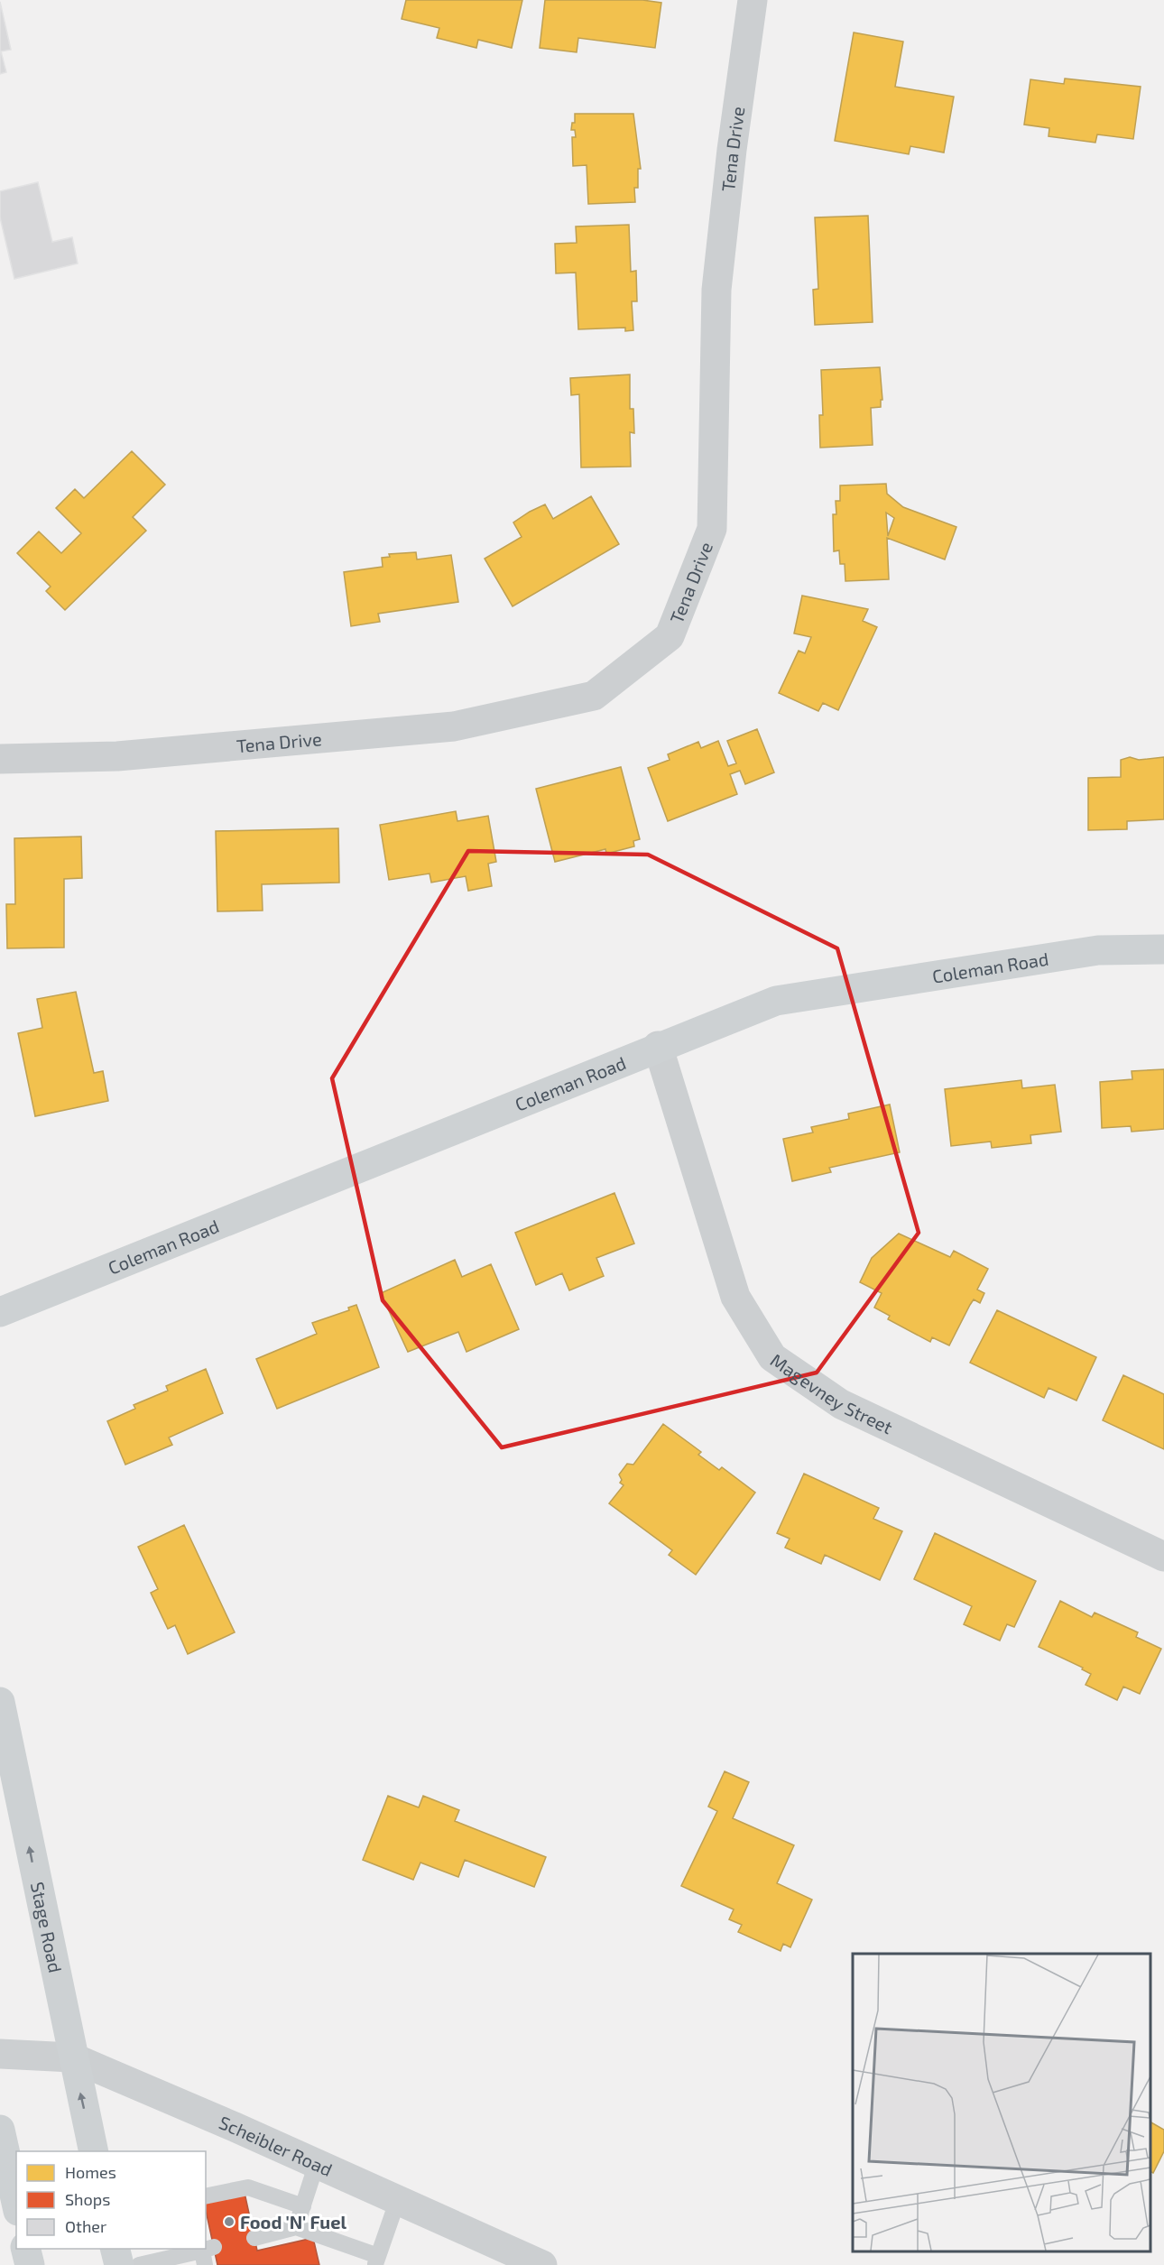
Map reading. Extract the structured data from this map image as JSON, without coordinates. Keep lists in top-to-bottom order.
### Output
{
  "streets": {
    "main road": ["Coleman Road", "Stage Road"],
    "street": ["Tena Drive", "Magevney Street", "Scheibler Road"]
  },
  "crossings": [
    ["Coleman Road", "Magevney Street"],
    ["Stage Road", "Scheibler Road"]
  ],
  "one_way": ["Stage Road"],
  "places": ["Food 'N' Fuel"],
  "legend": ["Homes", "Shops", "Other"]
}
